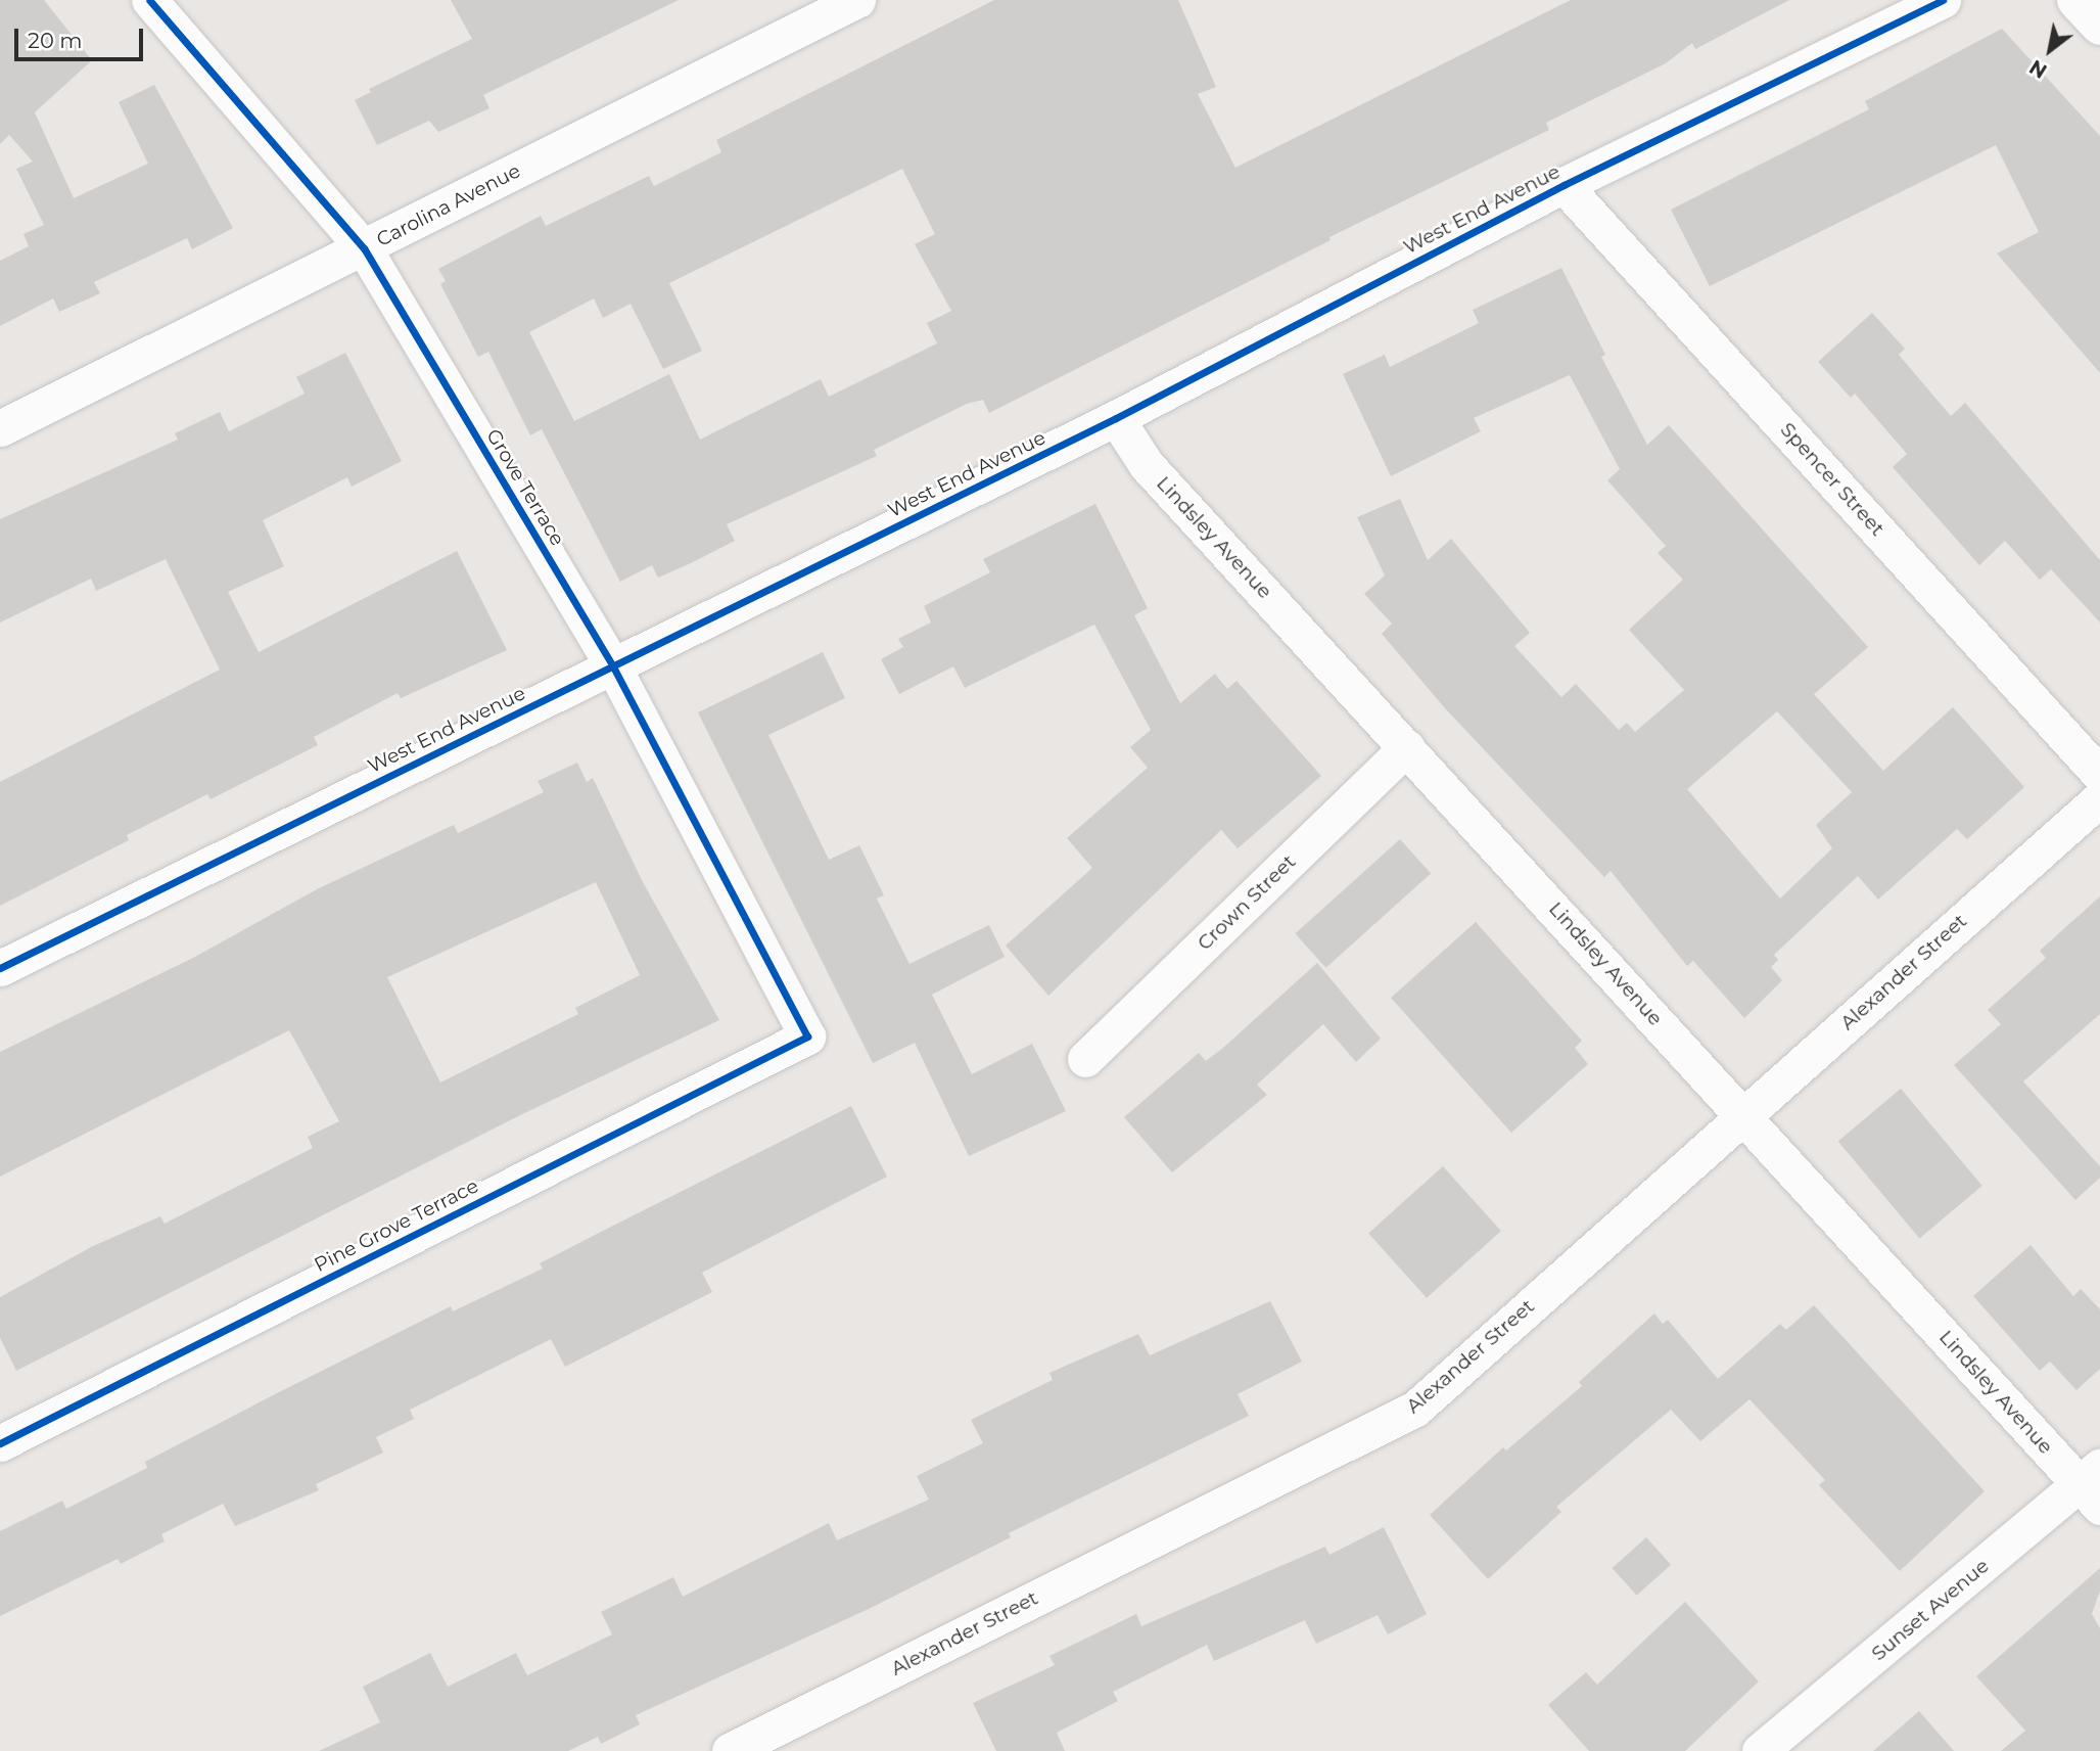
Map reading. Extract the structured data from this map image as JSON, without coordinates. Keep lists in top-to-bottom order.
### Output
{
  "streets": {
    "street": [
      "Carolina Avenue",
      "West End Avenue",
      "Spencer Street",
      "Grove Terrace",
      "Lindsley Avenue",
      "Crown Street",
      "Alexander Street",
      "Pine Grove Terrace",
      "Sunset Avenue"
    ]
  },
  "crossings": [
    ["Carolina Avenue", "Grove Terrace"],
    ["West End Avenue", "Spencer Street"],
    ["West End Avenue", "Grove Terrace"],
    ["West End Avenue", "Lindsley Avenue"],
    ["Grove Terrace", "Pine Grove Terrace"],
    ["Lindsley Avenue", "Crown Street"],
    ["Lindsley Avenue", "Alexander Street"],
    ["Lindsley Avenue", "Sunset Avenue"]
  ],
  "scale_bar": "20 m",
  "north": "bottom left"
}
